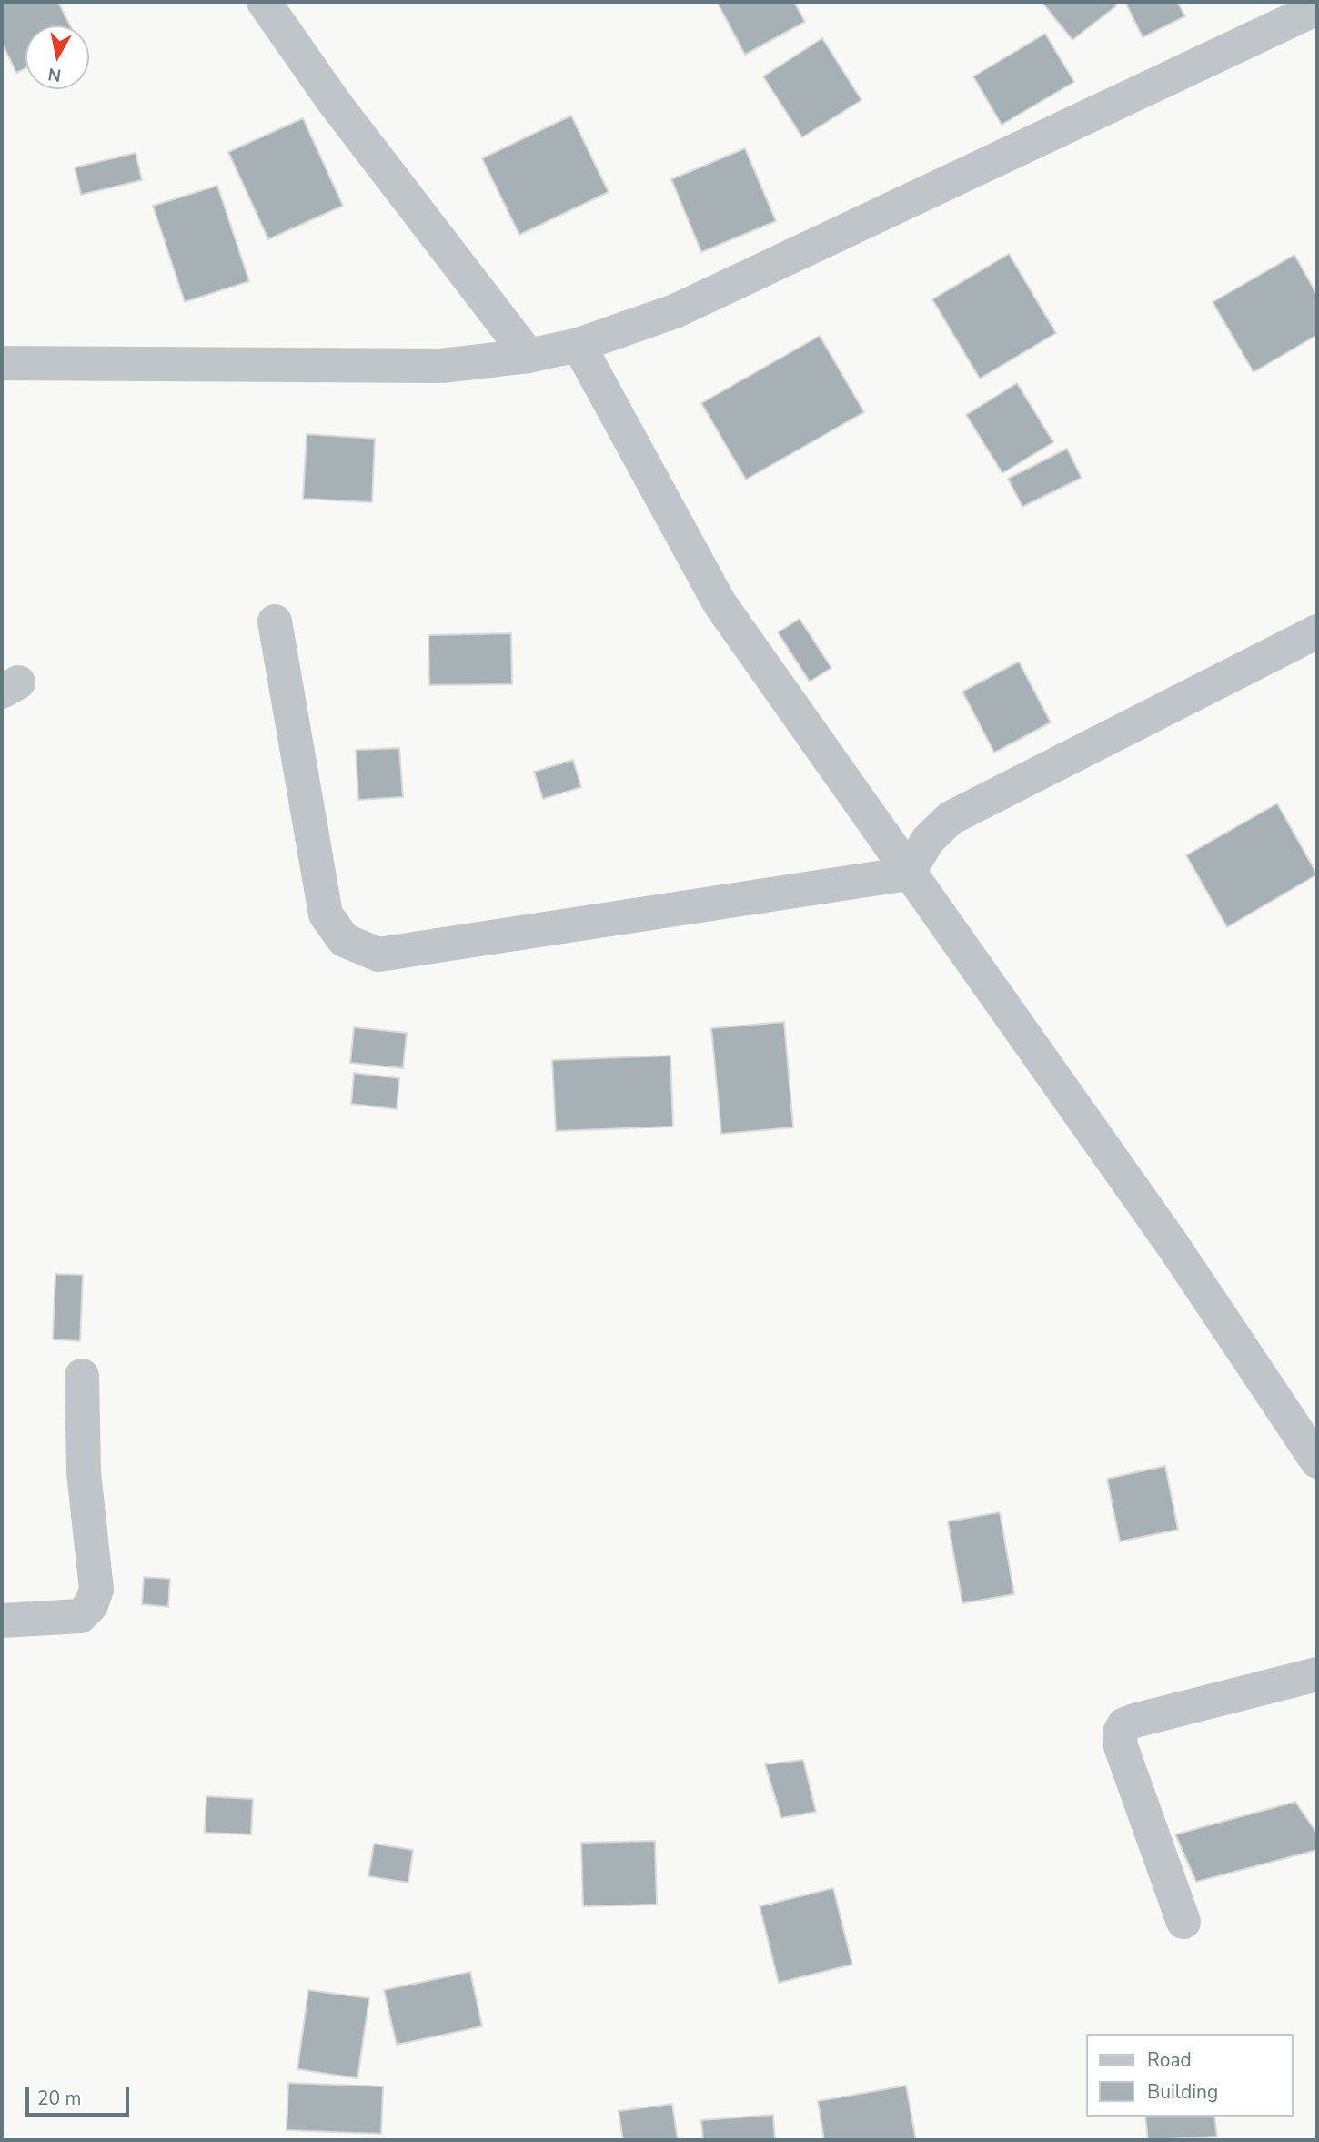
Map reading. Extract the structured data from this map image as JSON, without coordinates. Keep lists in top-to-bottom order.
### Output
{
  "legend": ["Road", "Building"],
  "scale_bar": "20 m",
  "north": "bottom"
}
